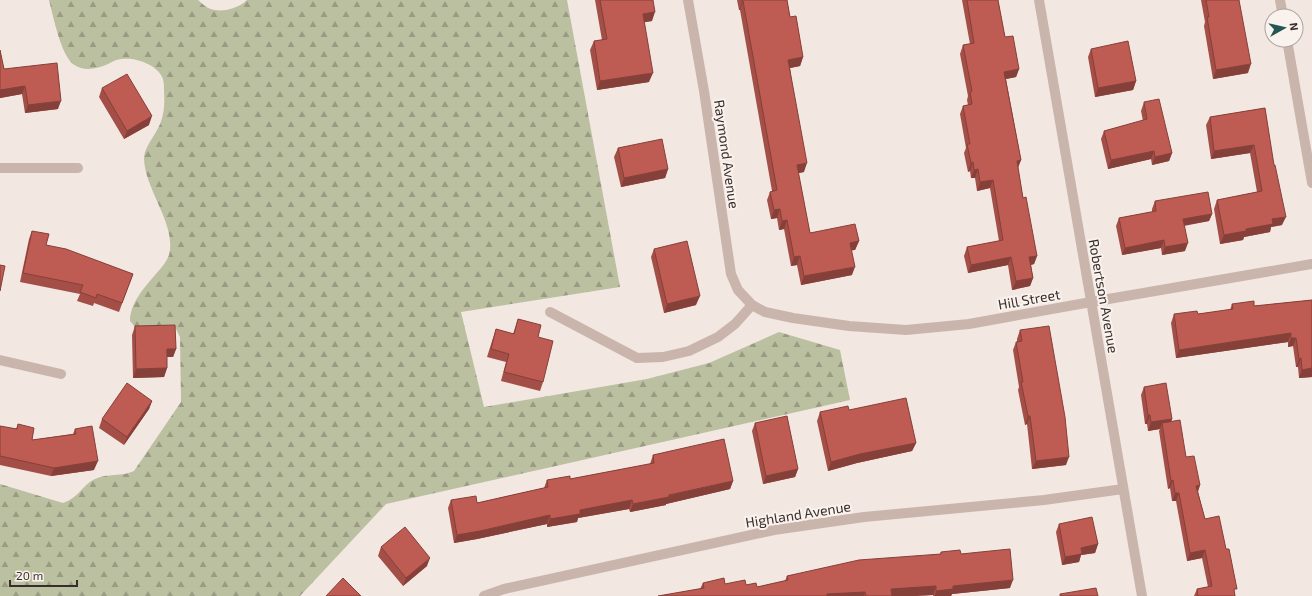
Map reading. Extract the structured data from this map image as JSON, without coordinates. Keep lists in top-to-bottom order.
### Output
{
  "streets": {
    "street": [
      "Raymond Avenue",
      "Robertson Avenue",
      "Hill Street",
      "Highland Avenue"
    ]
  },
  "crossings": [
    ["Raymond Avenue", "Hill Street"],
    ["Robertson Avenue", "Hill Street"],
    ["Robertson Avenue", "Highland Avenue"]
  ],
  "scale_bar": "20 m",
  "north": "right"
}
